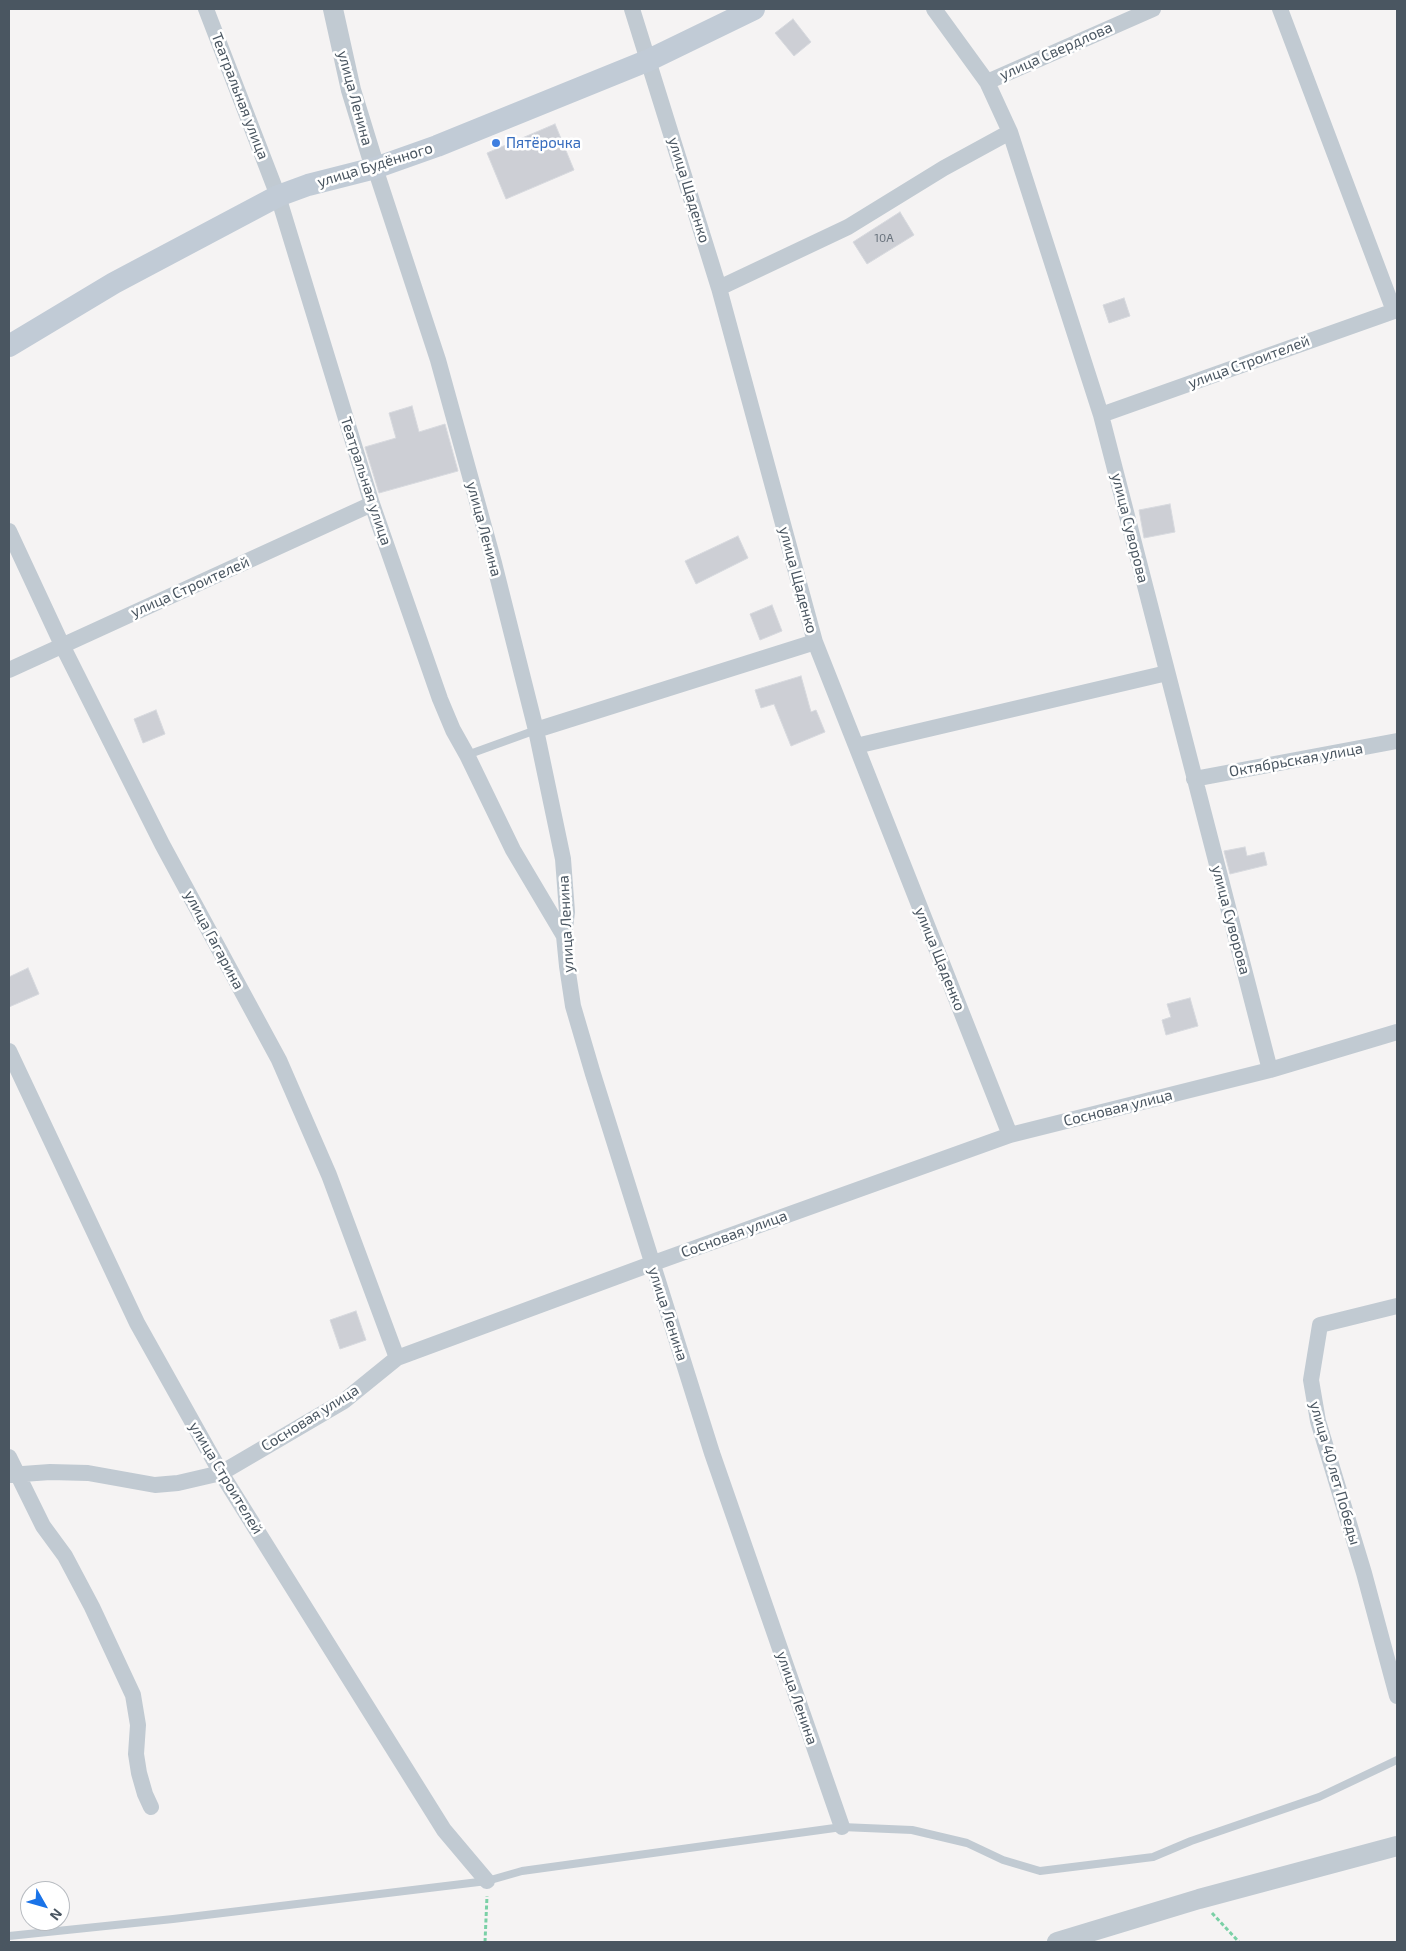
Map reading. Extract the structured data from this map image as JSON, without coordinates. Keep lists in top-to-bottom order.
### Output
{
  "streets": {
    "main road": ["улица Будённого"],
    "street": [
      "улица Свердлова",
      "Театральная улица",
      "улица Ленина",
      "улица Щаденко",
      "улица Строителей",
      "улица Суворова",
      "Октябрьская улица",
      "улица Гагарина",
      "Сосновая улица",
      "улица 40 лет Победы"
    ]
  },
  "crossings": [
    ["улица Свердлова", "улица Суворова"],
    ["Театральная улица", "улица Ленина"],
    ["Театральная улица", "улица Будённого"],
    ["Театральная улица", "улица Строителей"],
    ["улица Ленина", "улица Будённого"],
    ["улица Ленина", "Сосновая улица"],
    ["улица Будённого", "улица Щаденко"],
    ["улица Щаденко", "Сосновая улица"],
    ["улица Строителей", "улица Суворова"],
    ["улица Строителей", "улица Гагарина"],
    ["улица Строителей", "Сосновая улица"],
    ["улица Суворова", "Октябрьская улица"],
    ["улица Суворова", "Сосновая улица"],
    ["улица Гагарина", "Сосновая улица"]
  ],
  "places": ["Пятёрочка"],
  "house_numbers": ["10А"],
  "north": "bottom right"
}
